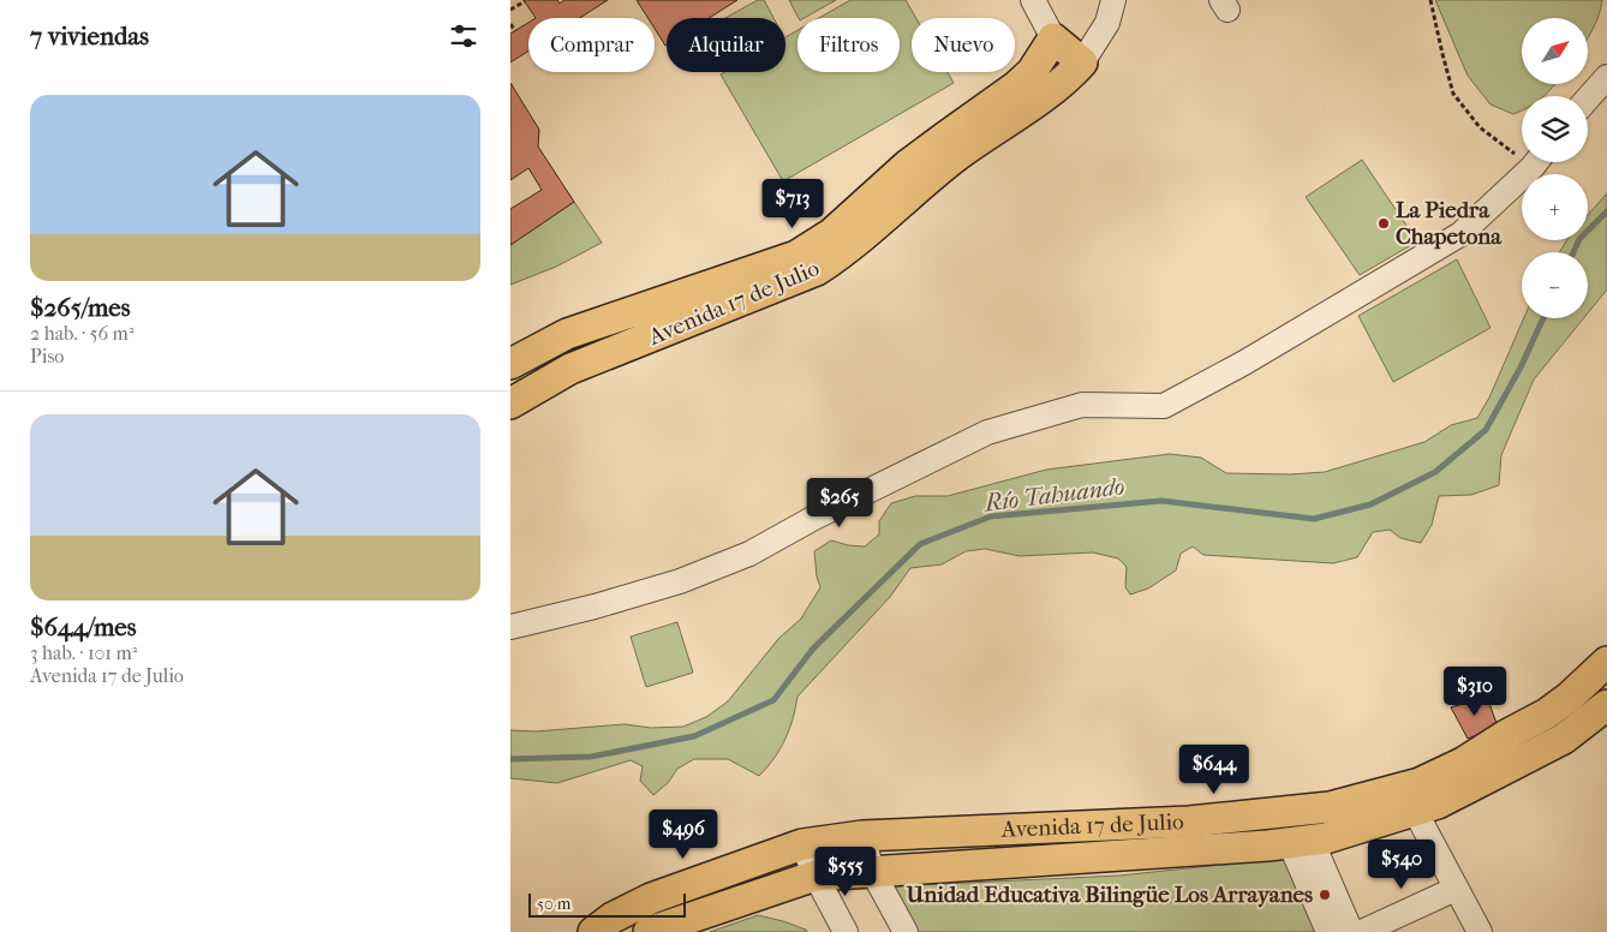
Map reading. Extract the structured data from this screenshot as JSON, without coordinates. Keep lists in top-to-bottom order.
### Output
{
  "streets": {
    "main road": ["Avenida 17 de Julio"]
  },
  "water": ["Río Tahuando"],
  "places": ["La Piedra Chapetona", "Unidad Educativa Bilingüe Los Arrayanes"],
  "scale_bar": "50 m",
  "north": "top right",
  "page": {
    "heading": "7 viviendas",
    "map_buttons": ["+", "−"],
    "chip": [
      "Comprar",
      "Alquilar",
      "Filtros",
      "Nuevo"
    ],
    "list": [
      {
        "name": "$265/mes",
        "note": "2 hab. · 56 m² · Piso"
      },
      {
        "name": "$644/mes",
        "note": "3 hab. · 101 m² · Avenida 17 de Julio"
      }
    ],
    "price": [
      "$713",
      "$265",
      "$310",
      "$644",
      "$496",
      "$540",
      "$555"
    ],
    "scale": "50 m"
  }
}
